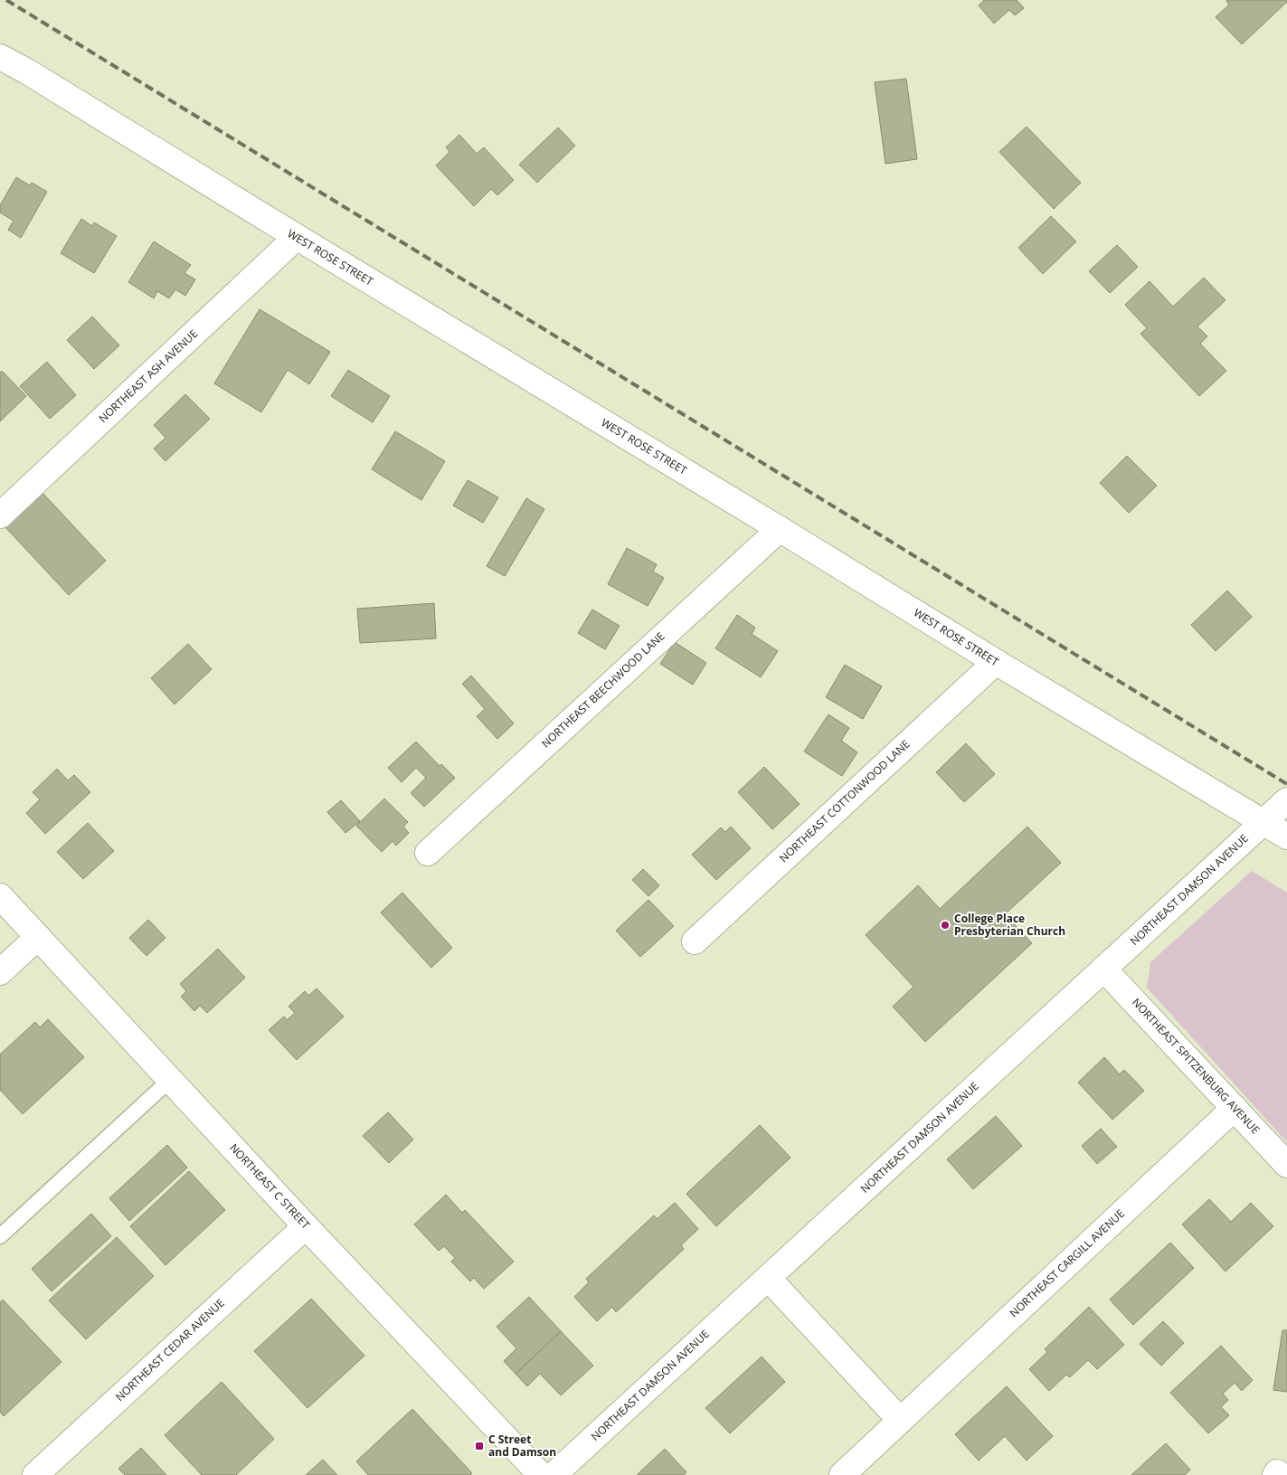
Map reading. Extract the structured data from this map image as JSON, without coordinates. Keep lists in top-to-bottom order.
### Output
{
  "streets": {
    "street": [
      "WEST ROSE STREET",
      "NORTHEAST ASH AVENUE",
      "NORTHEAST BEECHWOOD LANE",
      "NORTHEAST COTTONWOOD LANE",
      "NORTHEAST DAMSON AVENUE",
      "NORTHEAST SPITZENBURG AVENUE",
      "NORTHEAST C STREET",
      "NORTHEAST CARGILL AVENUE",
      "NORTHEAST CEDAR AVENUE"
    ]
  },
  "crossings": [
    ["WEST ROSE STREET", "NORTHEAST ASH AVENUE"],
    ["WEST ROSE STREET", "NORTHEAST BEECHWOOD LANE"],
    ["WEST ROSE STREET", "NORTHEAST COTTONWOOD LANE"],
    ["WEST ROSE STREET", "NORTHEAST DAMSON AVENUE"],
    ["NORTHEAST DAMSON AVENUE", "NORTHEAST SPITZENBURG AVENUE"],
    ["NORTHEAST SPITZENBURG AVENUE", "NORTHEAST CARGILL AVENUE"],
    ["NORTHEAST C STREET", "NORTHEAST CEDAR AVENUE"]
  ],
  "places": {
    "other": ["College Place Presbyterian Church"],
    "transit": ["C Street and Damson"]
  }
}
